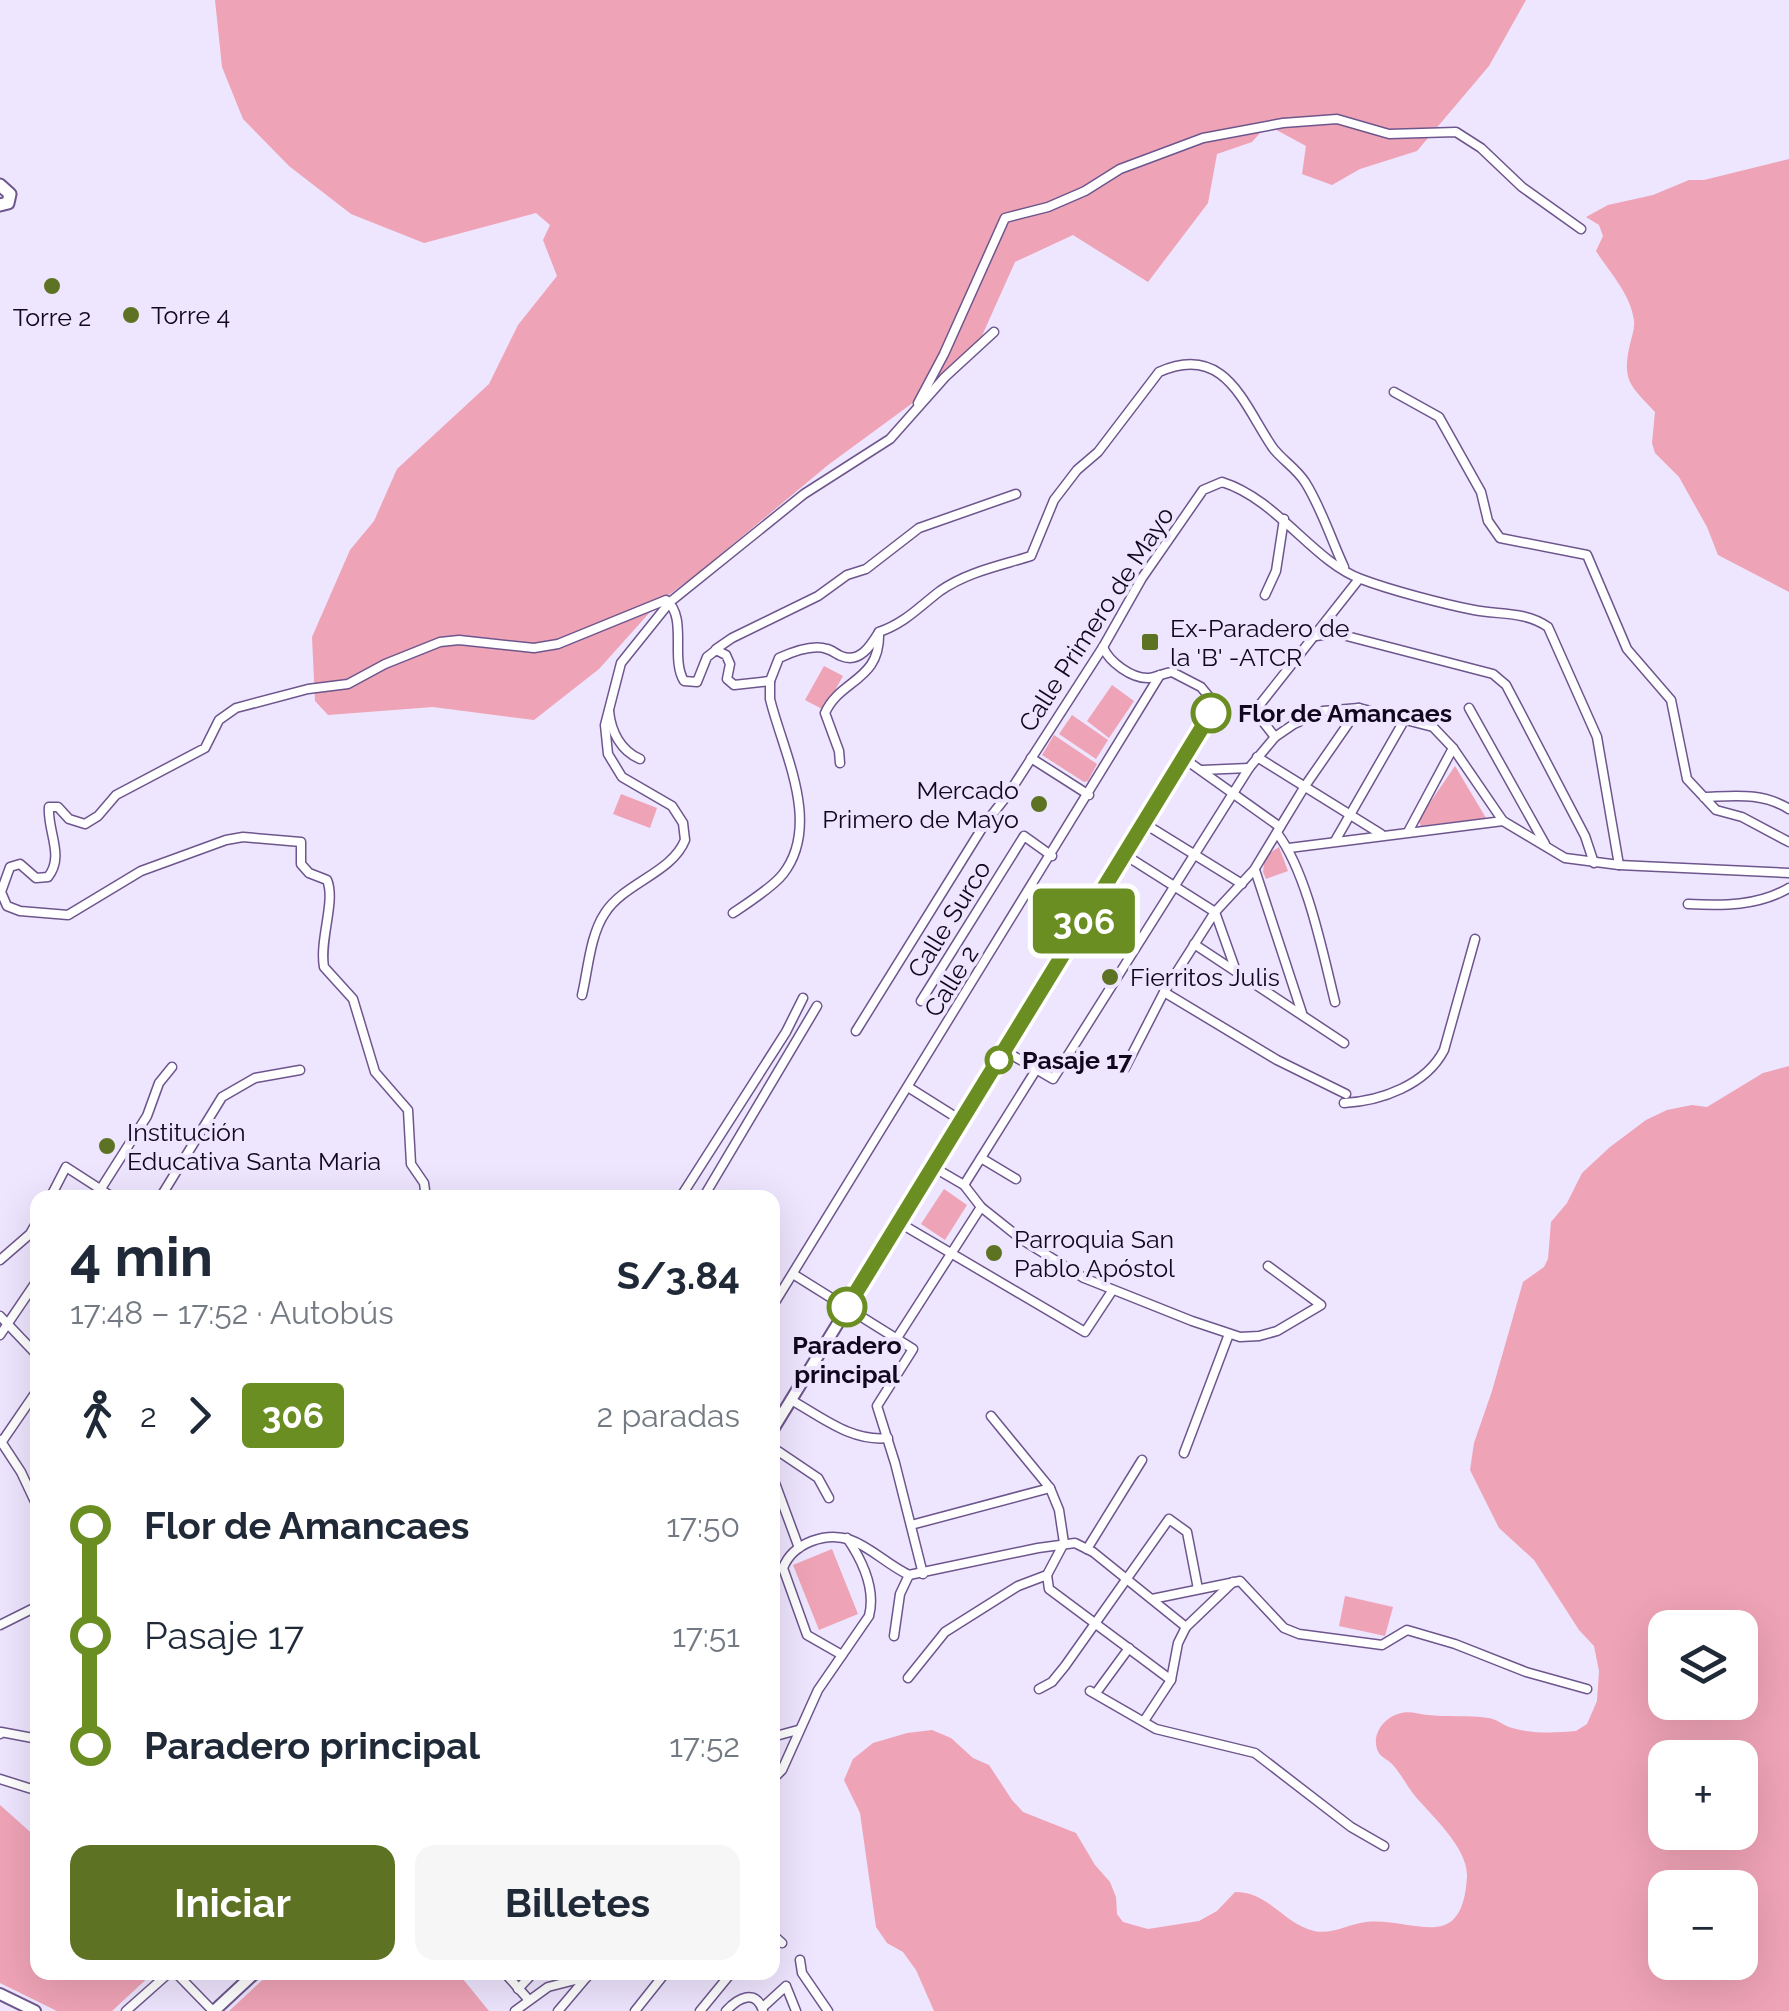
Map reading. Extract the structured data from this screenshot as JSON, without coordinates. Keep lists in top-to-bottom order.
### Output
{
  "streets": {
    "street": ["Calle Primero de Mayo", "Calle Surco", "Calle 2"]
  },
  "crossings": [
    ["Calle Surco", "Calle 2"]
  ],
  "places": {
    "other": [
      "Torre 2",
      "Torre 4",
      "Flor de Amancaes",
      "Mercado Primero de Mayo",
      "Fierritos Julis",
      "Pasaje 17",
      "Institución Educativa Santa Maria",
      "Parroquia San Pablo Apóstol",
      "Paradero principal"
    ],
    "transit": ["Ex-Paradero de la 'B' -ATCR"]
  },
  "lines": ["bus line 306"],
  "page": {
    "on_map": "306",
    "heading": ["4 min", "17:48 – 17:52 · Autobús", "S/3.84"],
    "legs": ["2", "306", "2 paradas"],
    "list": [
      {
        "name": "Flor de Amancaes",
        "value": "17:50"
      },
      {
        "name": "Pasaje 17",
        "value": "17:51"
      },
      {
        "name": "Paradero principal",
        "value": "17:52"
      }
    ],
    "map_buttons": ["+", "−"],
    "buttons": ["Iniciar", "Billetes"]
  }
}
